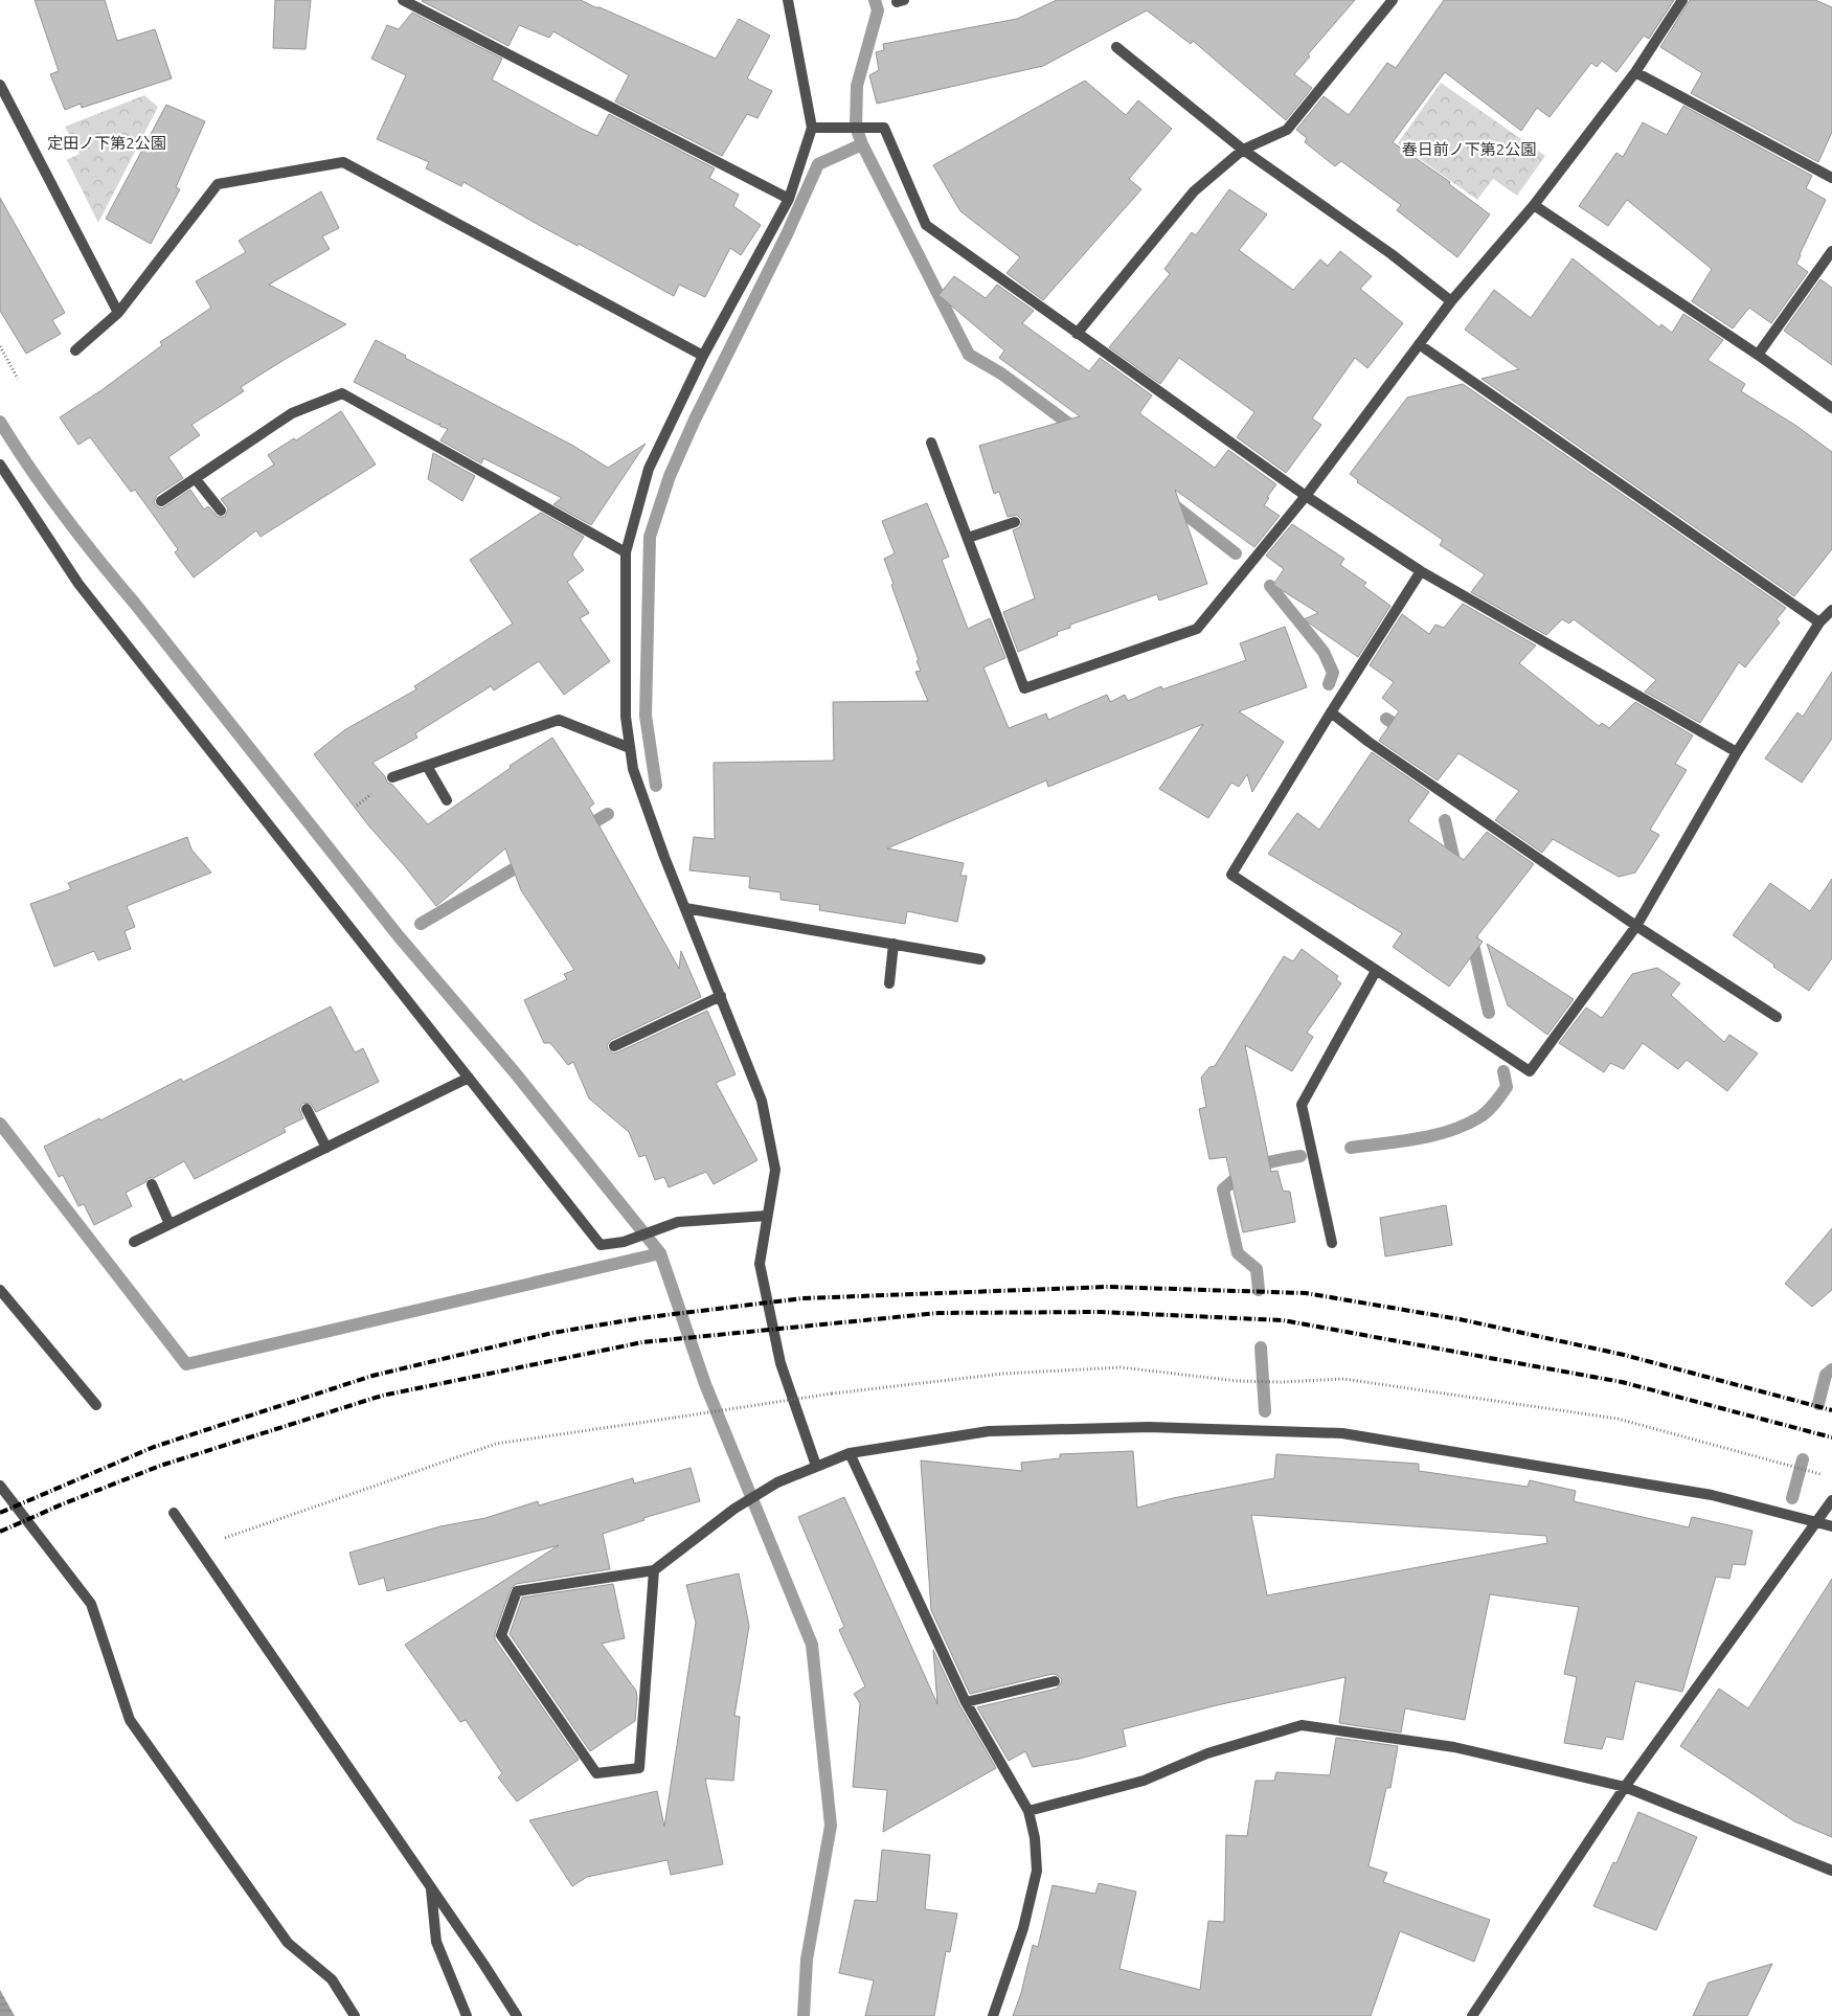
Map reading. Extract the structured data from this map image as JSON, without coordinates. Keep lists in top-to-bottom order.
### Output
{
  "parks": ["定田ノ下第2公園", "春日前ノ下第2公園"]
}
